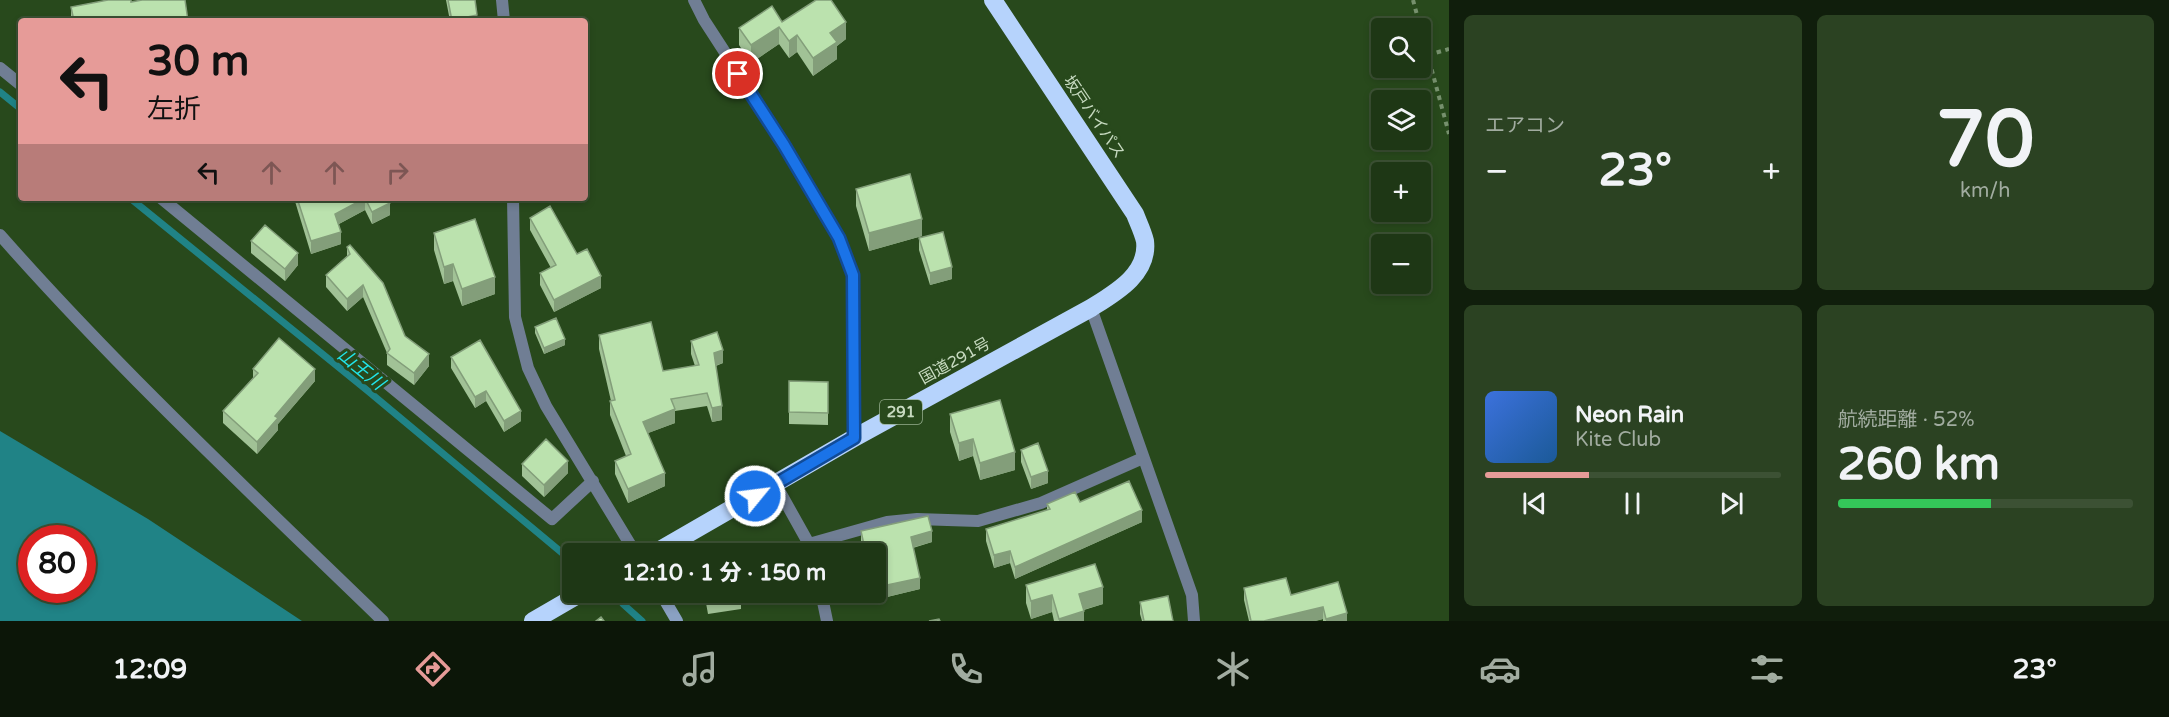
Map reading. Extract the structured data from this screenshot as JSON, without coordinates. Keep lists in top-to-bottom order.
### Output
{
  "streets": {
    "highway": ["坂戸バイパス", "国道291号", "291"]
  },
  "crossings": [
    ["坂戸バイパス", "国道291号"]
  ],
  "water": ["山王川"],
  "page": {
    "tile": [
      "エアコン",
      ["70", "km/h"],
      ["航続距離 · 52%", "260 km"]
    ],
    "map_buttons": ["+", "−"],
    "turn": ["30 m", "左折"],
    "heat": ["−", "23°", "+"],
    "song": ["Neon Rain", "Kite Club"],
    "limit": "80",
    "trip": "12:10 · 1 分 · 150 m",
    "tabs": ["12:09", "23°"]
  }
}
